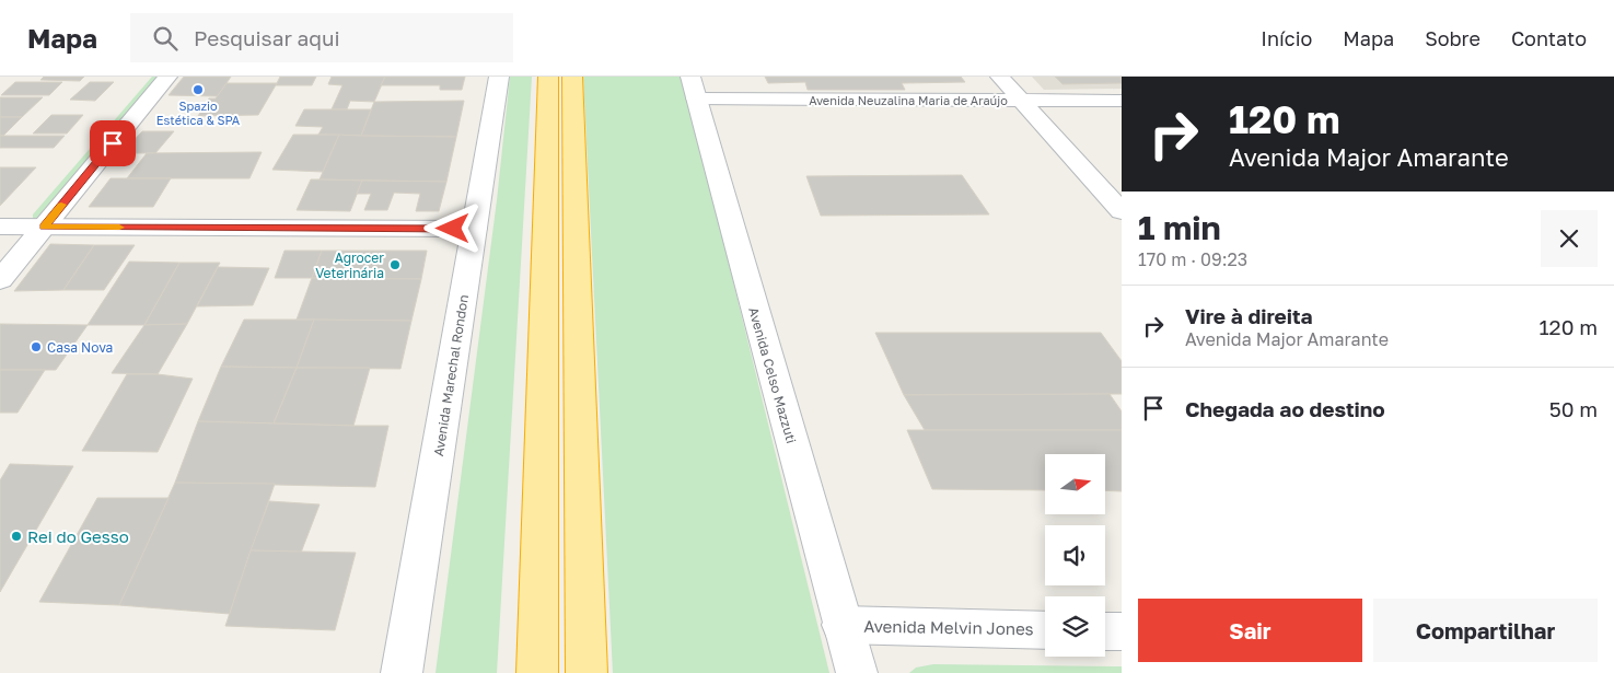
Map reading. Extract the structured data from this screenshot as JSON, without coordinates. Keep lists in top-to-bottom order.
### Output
{
  "streets": {
    "street": [
      "Avenida Neuzalina Maria de Araújo",
      "Avenida Marechal Rondon",
      "Avenida Celso Mazzuti",
      "Avenida Melvin Jones"
    ]
  },
  "crossings": [
    ["Avenida Neuzalina Maria de Araújo", "Avenida Celso Mazzuti"],
    ["Avenida Celso Mazzuti", "Avenida Melvin Jones"]
  ],
  "places": [
    "Spazio Estética & SPA",
    "Agrocer Veterinária",
    "Casa Nova",
    "Rei do Gesso"
  ],
  "north": "right",
  "page": {
    "header": "Mapa",
    "search": "Pesquisar aqui",
    "nav": [
      "Início",
      "Mapa",
      "Sobre",
      "Contato"
    ],
    "turn": ["120 m", "Avenida Major Amarante"],
    "heading": ["1 min", "170 m · 09:23"],
    "list": [
      {
        "name": "Vire à direita",
        "note": "Avenida Major Amarante",
        "value": "120 m"
      },
      {
        "name": "Chegada ao destino",
        "value": "50 m"
      }
    ],
    "buttons": ["Sair", "Compartilhar"]
  }
}
